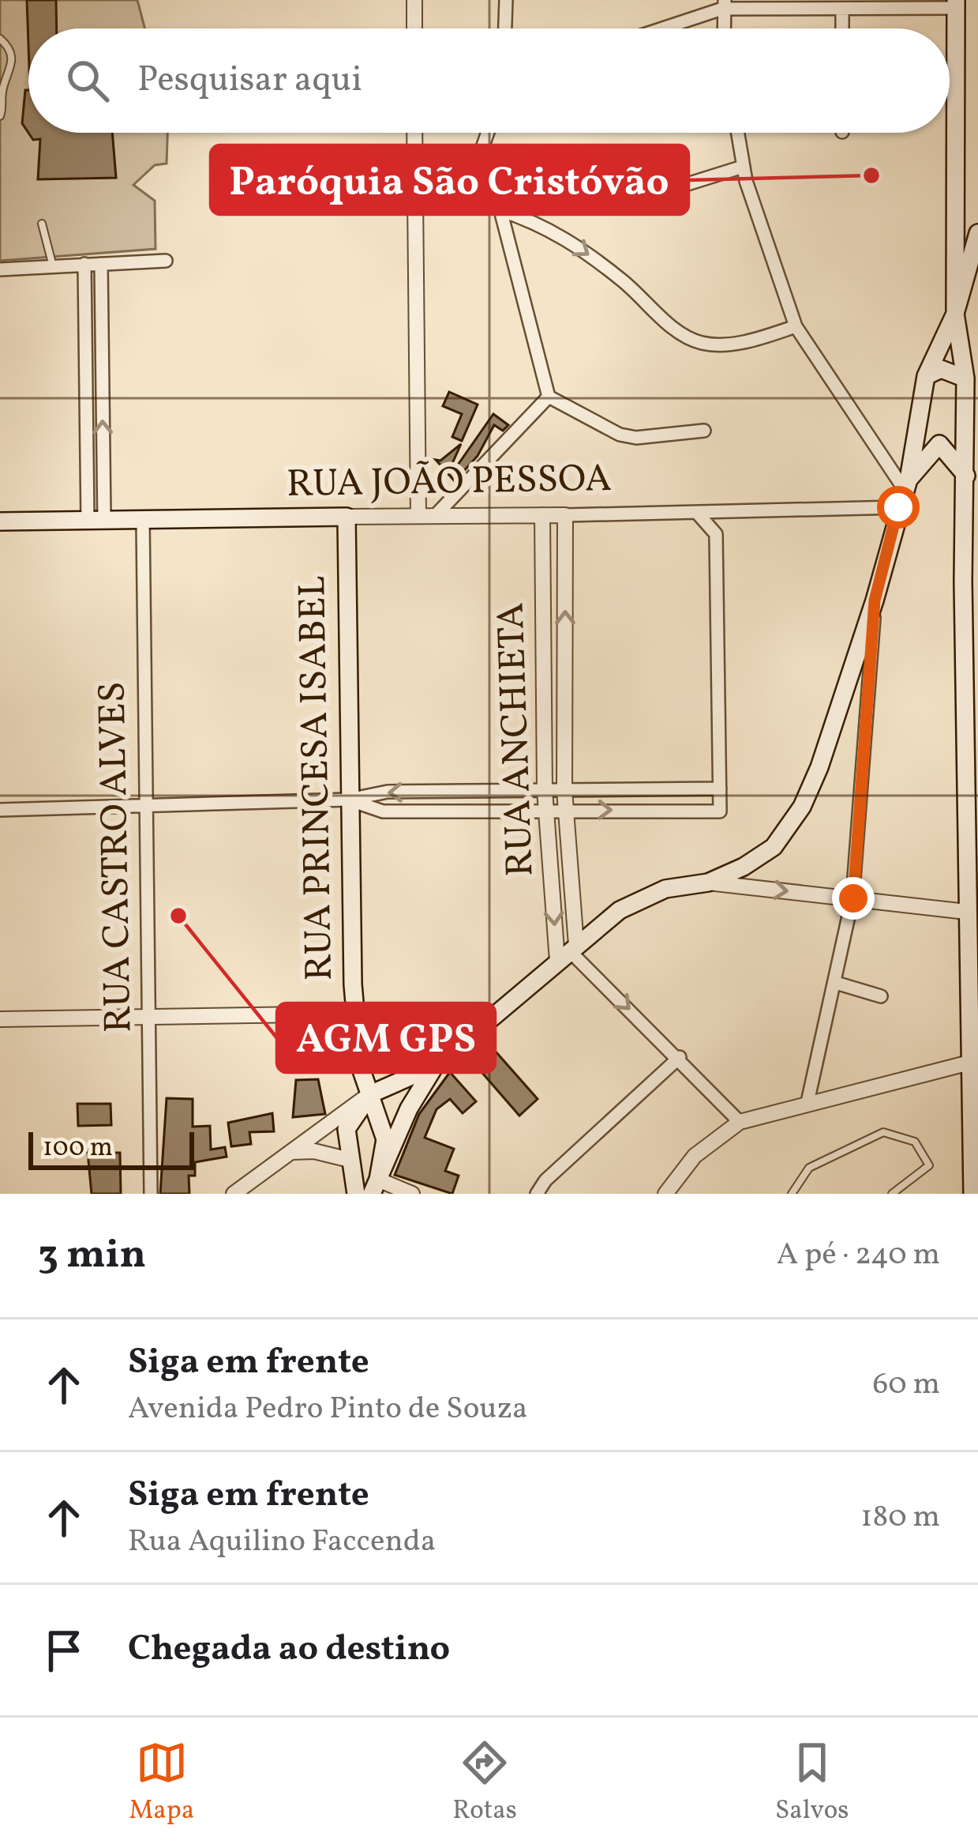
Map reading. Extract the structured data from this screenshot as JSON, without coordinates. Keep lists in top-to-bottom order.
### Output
{
  "streets": {
    "main road": ["RUA JOÃO PESSOA", "RUA PRINCESA ISABEL"],
    "street": ["RUA ANCHIETA", "RUA CASTRO ALVES"]
  },
  "crossings": [
    ["RUA JOÃO PESSOA", "RUA ANCHIETA"],
    ["RUA JOÃO PESSOA", "RUA PRINCESA ISABEL"],
    ["RUA JOÃO PESSOA", "RUA CASTRO ALVES"]
  ],
  "places": ["Paróquia São Cristóvão", "AGM GPS"],
  "scale_bar": "100 m",
  "page": {
    "search": "Pesquisar aqui",
    "scale": "100 m",
    "heading": ["3 min", "A pé · 240 m"],
    "list": [
      ["Siga em frente", "Avenida Pedro Pinto de Souza", "60 m"],
      ["Siga em frente", "Rua Aquilino Faccenda", "180 m"],
      "Chegada ao destino"
    ],
    "nav": ["Mapa", "Rotas", "Salvos"]
  }
}
